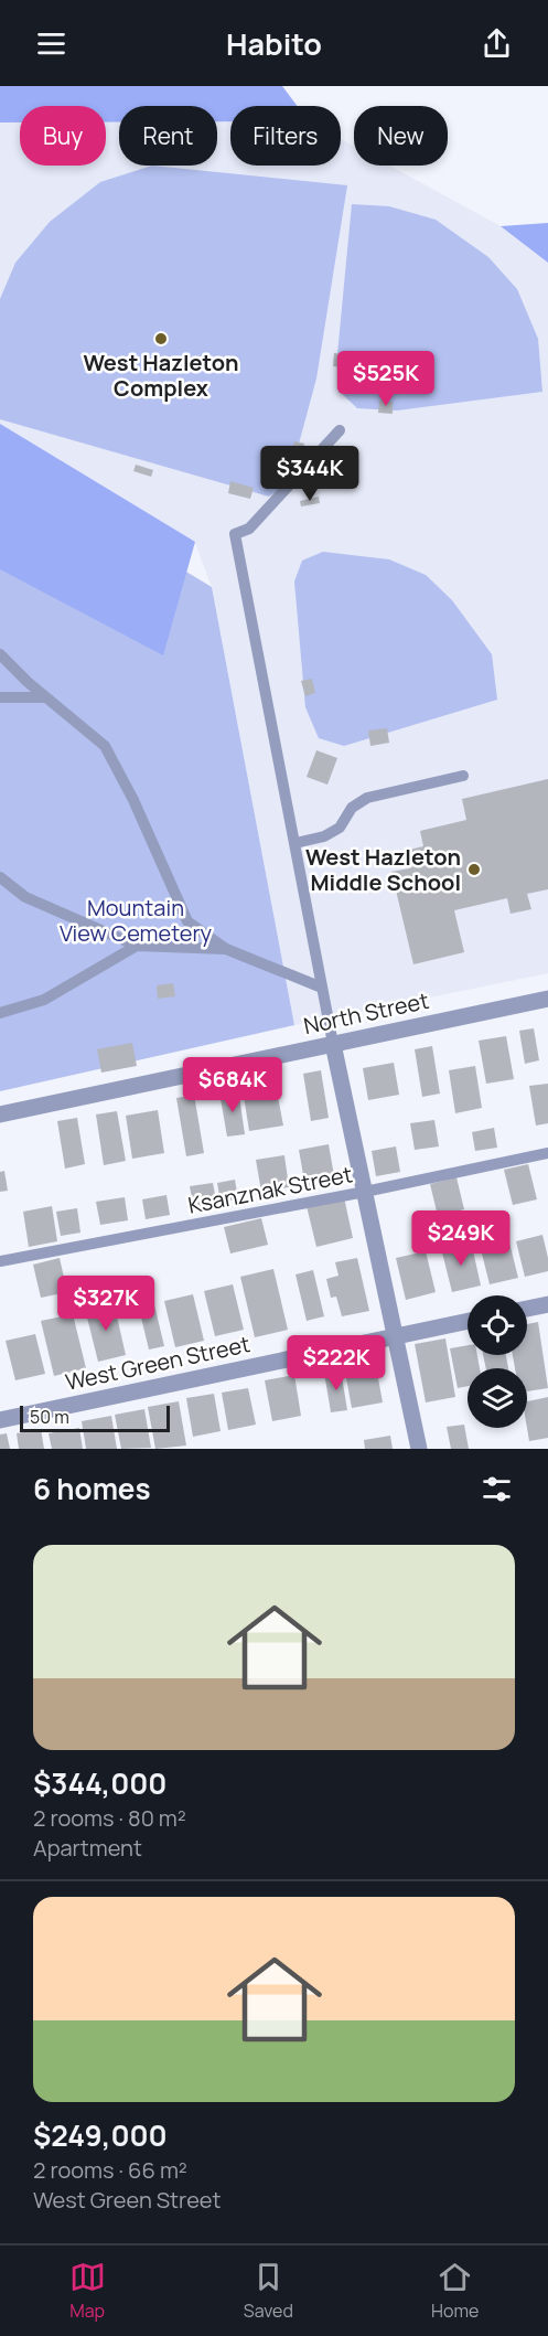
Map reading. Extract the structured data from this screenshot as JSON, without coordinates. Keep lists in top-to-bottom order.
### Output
{
  "streets": {
    "street": ["North Street", "West Green Street"],
    "lane": ["Ksanznak Street"]
  },
  "parks": ["Mountain View Cemetery"],
  "places": ["West Hazleton Complex", "West Hazleton Middle School"],
  "scale_bar": "50 m",
  "page": {
    "header": "Habito",
    "chip": [
      "Buy",
      "Rent",
      "Filters",
      "New"
    ],
    "price": [
      "$525K",
      "$344K",
      "$684K",
      "$249K",
      "$327K",
      "$222K"
    ],
    "scale": "50 m",
    "heading": "6 homes",
    "list": [
      {
        "name": "$344,000",
        "note": "2 rooms · 80 m² · Apartment"
      },
      {
        "name": "$249,000",
        "note": "2 rooms · 66 m² · West Green Street"
      }
    ],
    "tabs": ["Map", "Saved", "Home"]
  }
}
